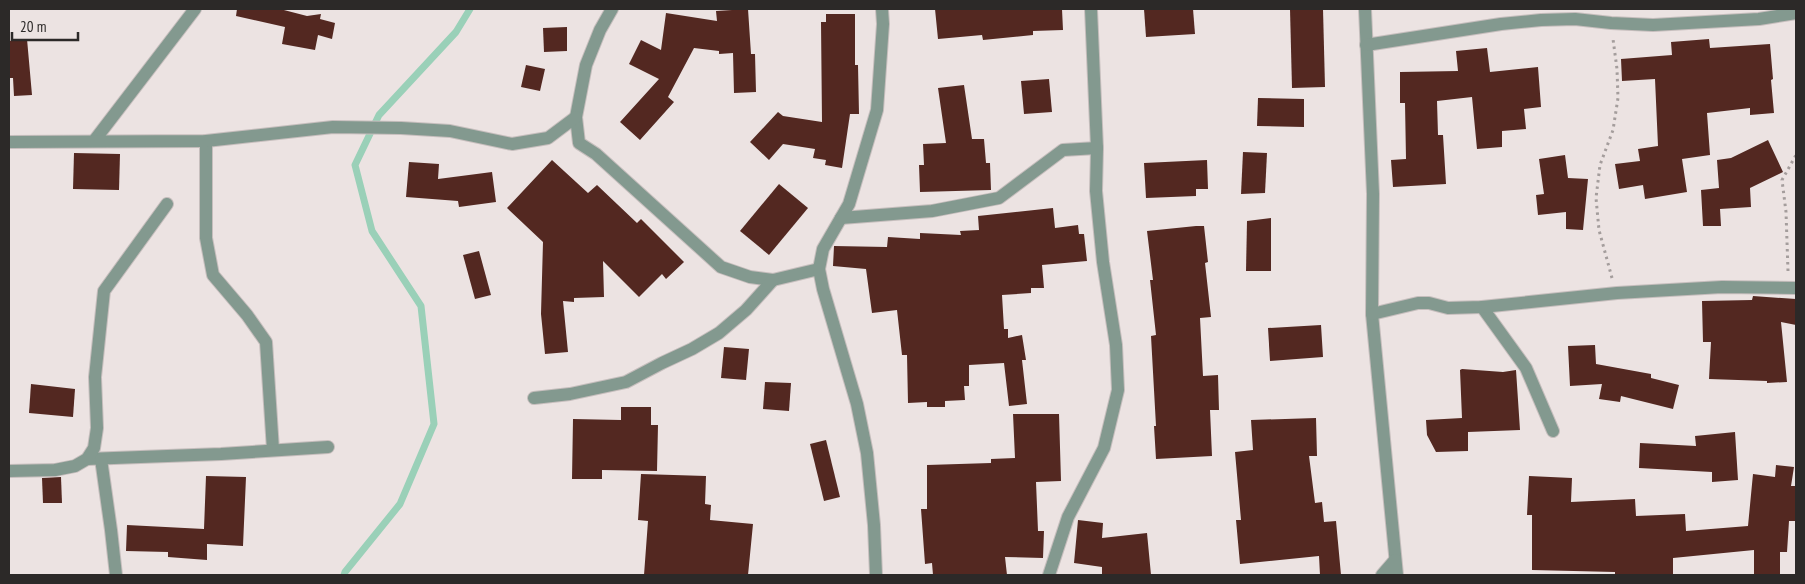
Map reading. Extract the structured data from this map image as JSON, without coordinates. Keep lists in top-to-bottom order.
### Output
{
  "scale_bar": "20 m"
}
